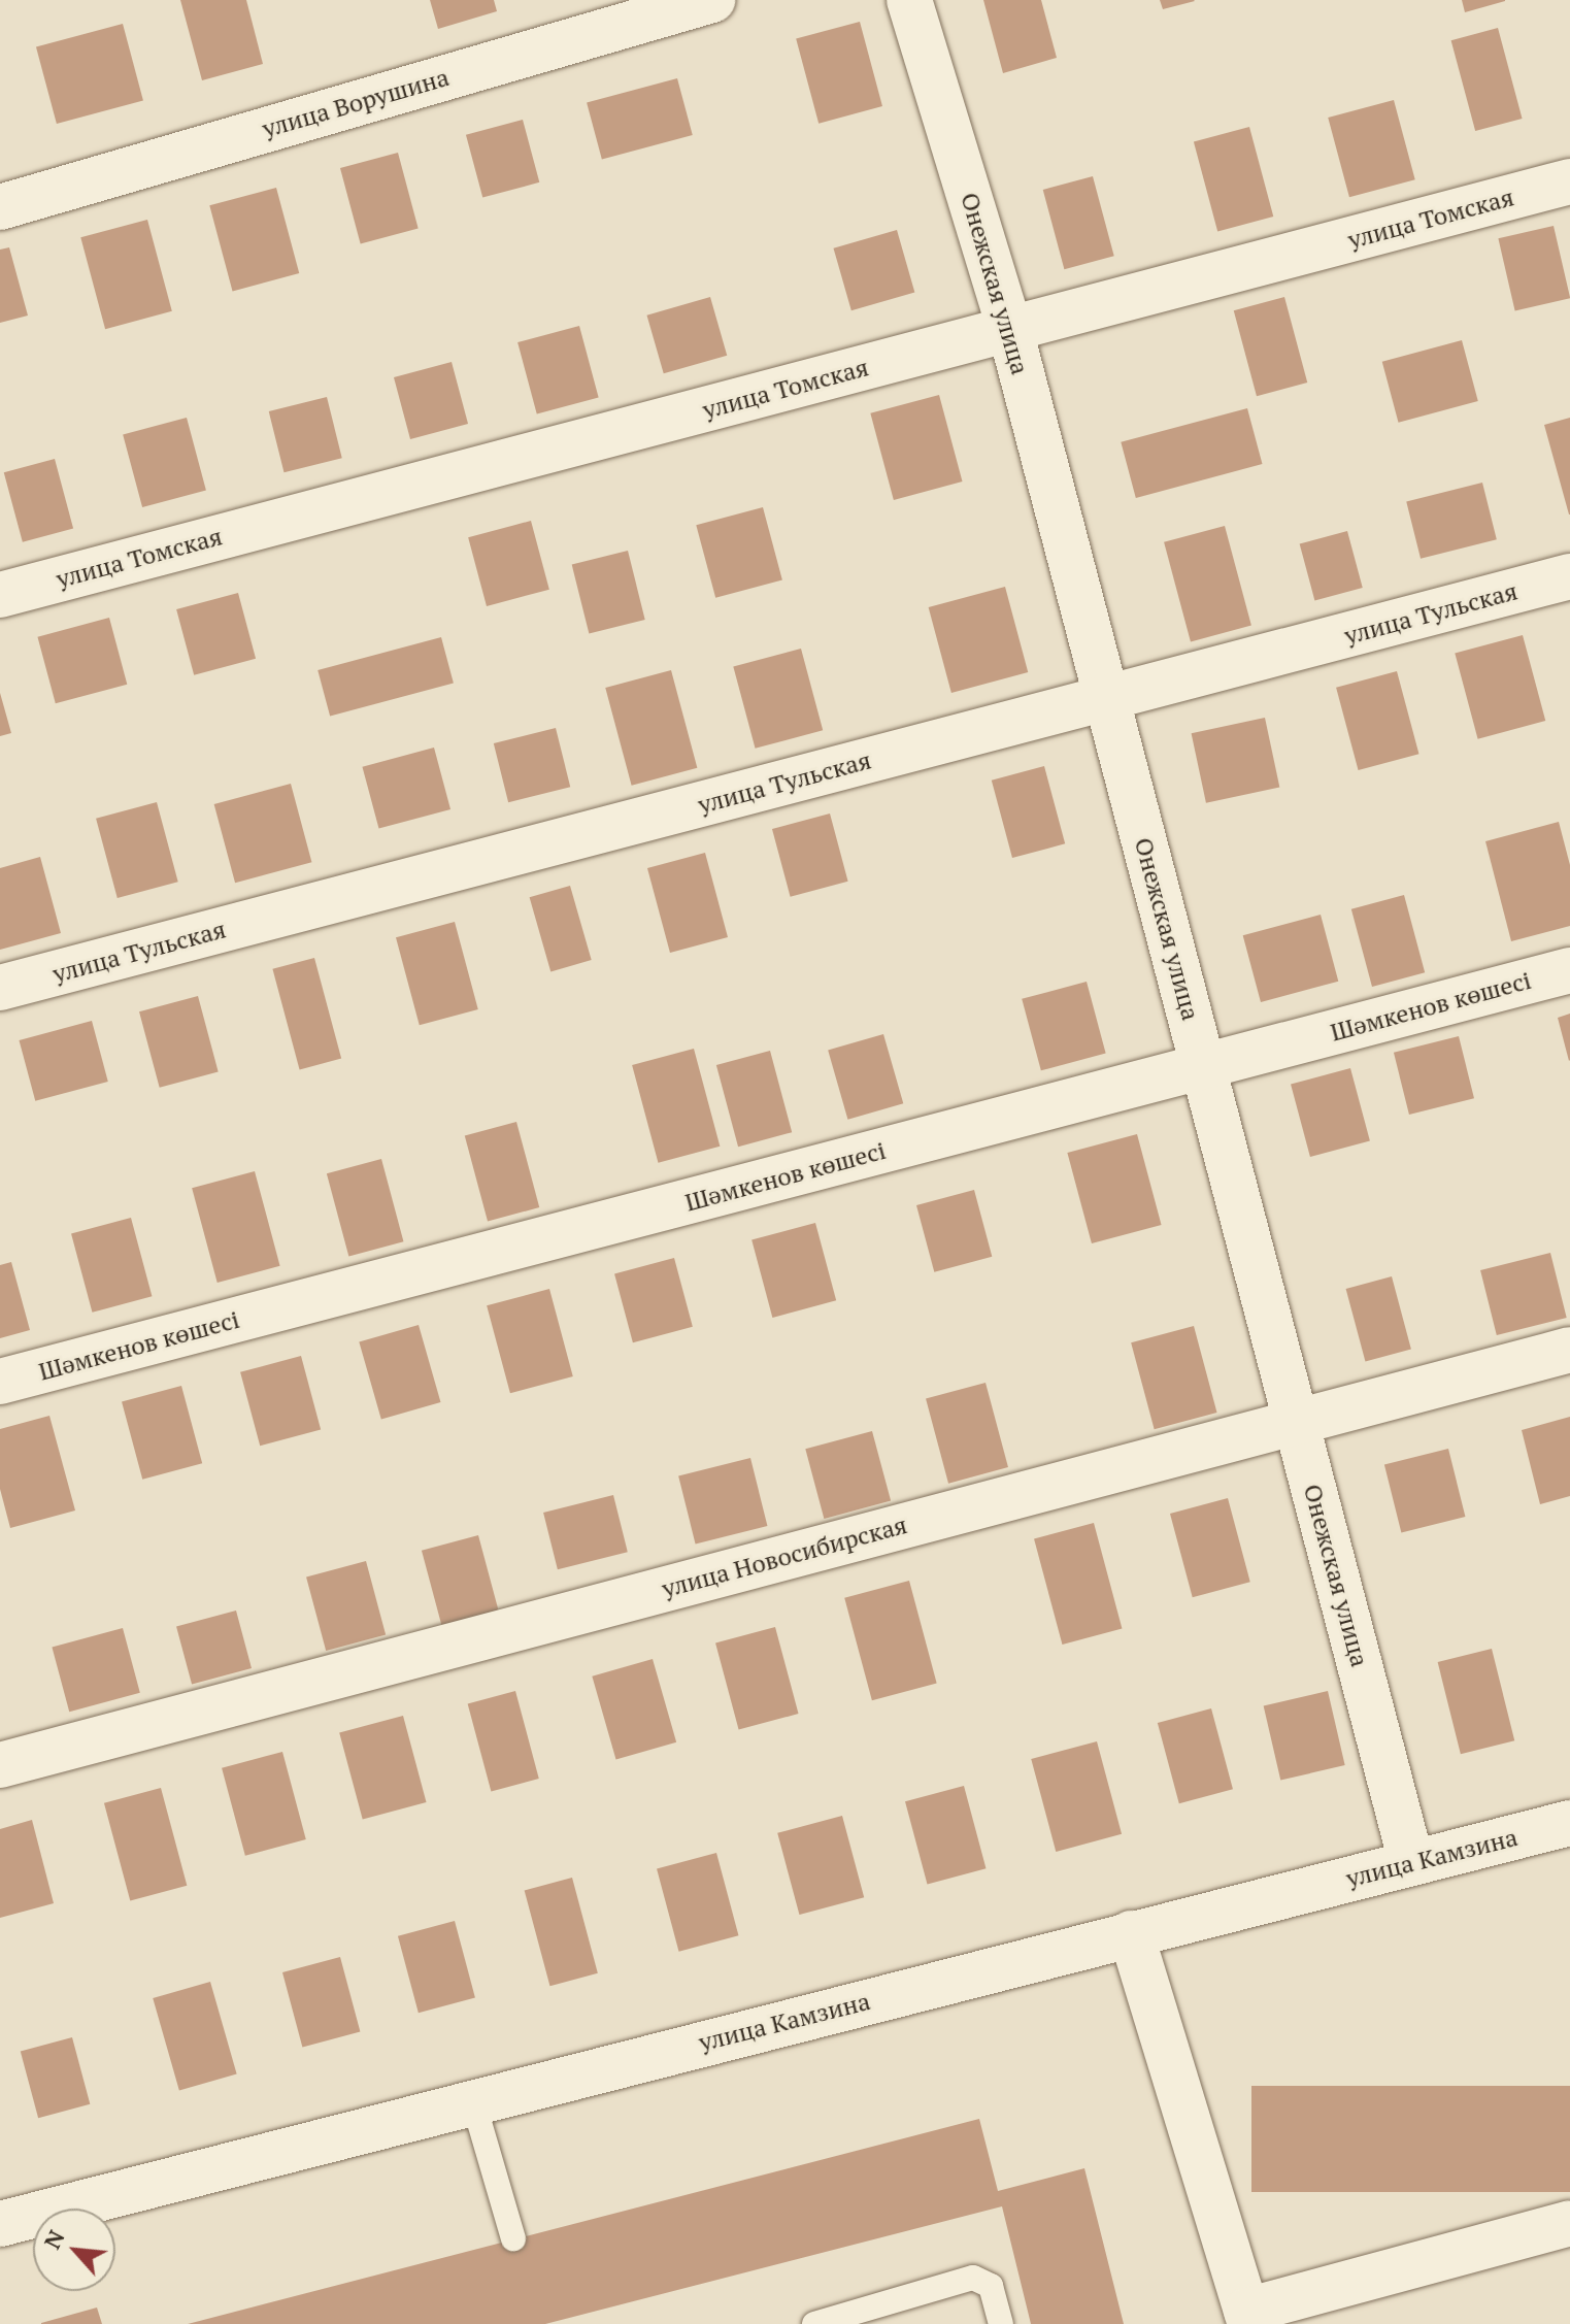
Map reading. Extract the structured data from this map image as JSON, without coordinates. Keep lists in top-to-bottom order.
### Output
{
  "streets": {
    "street": [
      "улица Ворушина",
      "улица Томская",
      "Онежская улица",
      "улица Тульская",
      "Шәмкенов көшесі",
      "улица Новосибирская",
      "улица Камзина"
    ]
  },
  "crossings": [
    ["улица Томская", "Онежская улица"],
    ["Онежская улица", "улица Тульская"],
    ["Онежская улица", "Шәмкенов көшесі"],
    ["Онежская улица", "улица Новосибирская"],
    ["Онежская улица", "улица Камзина"]
  ],
  "north": "top left"
}
